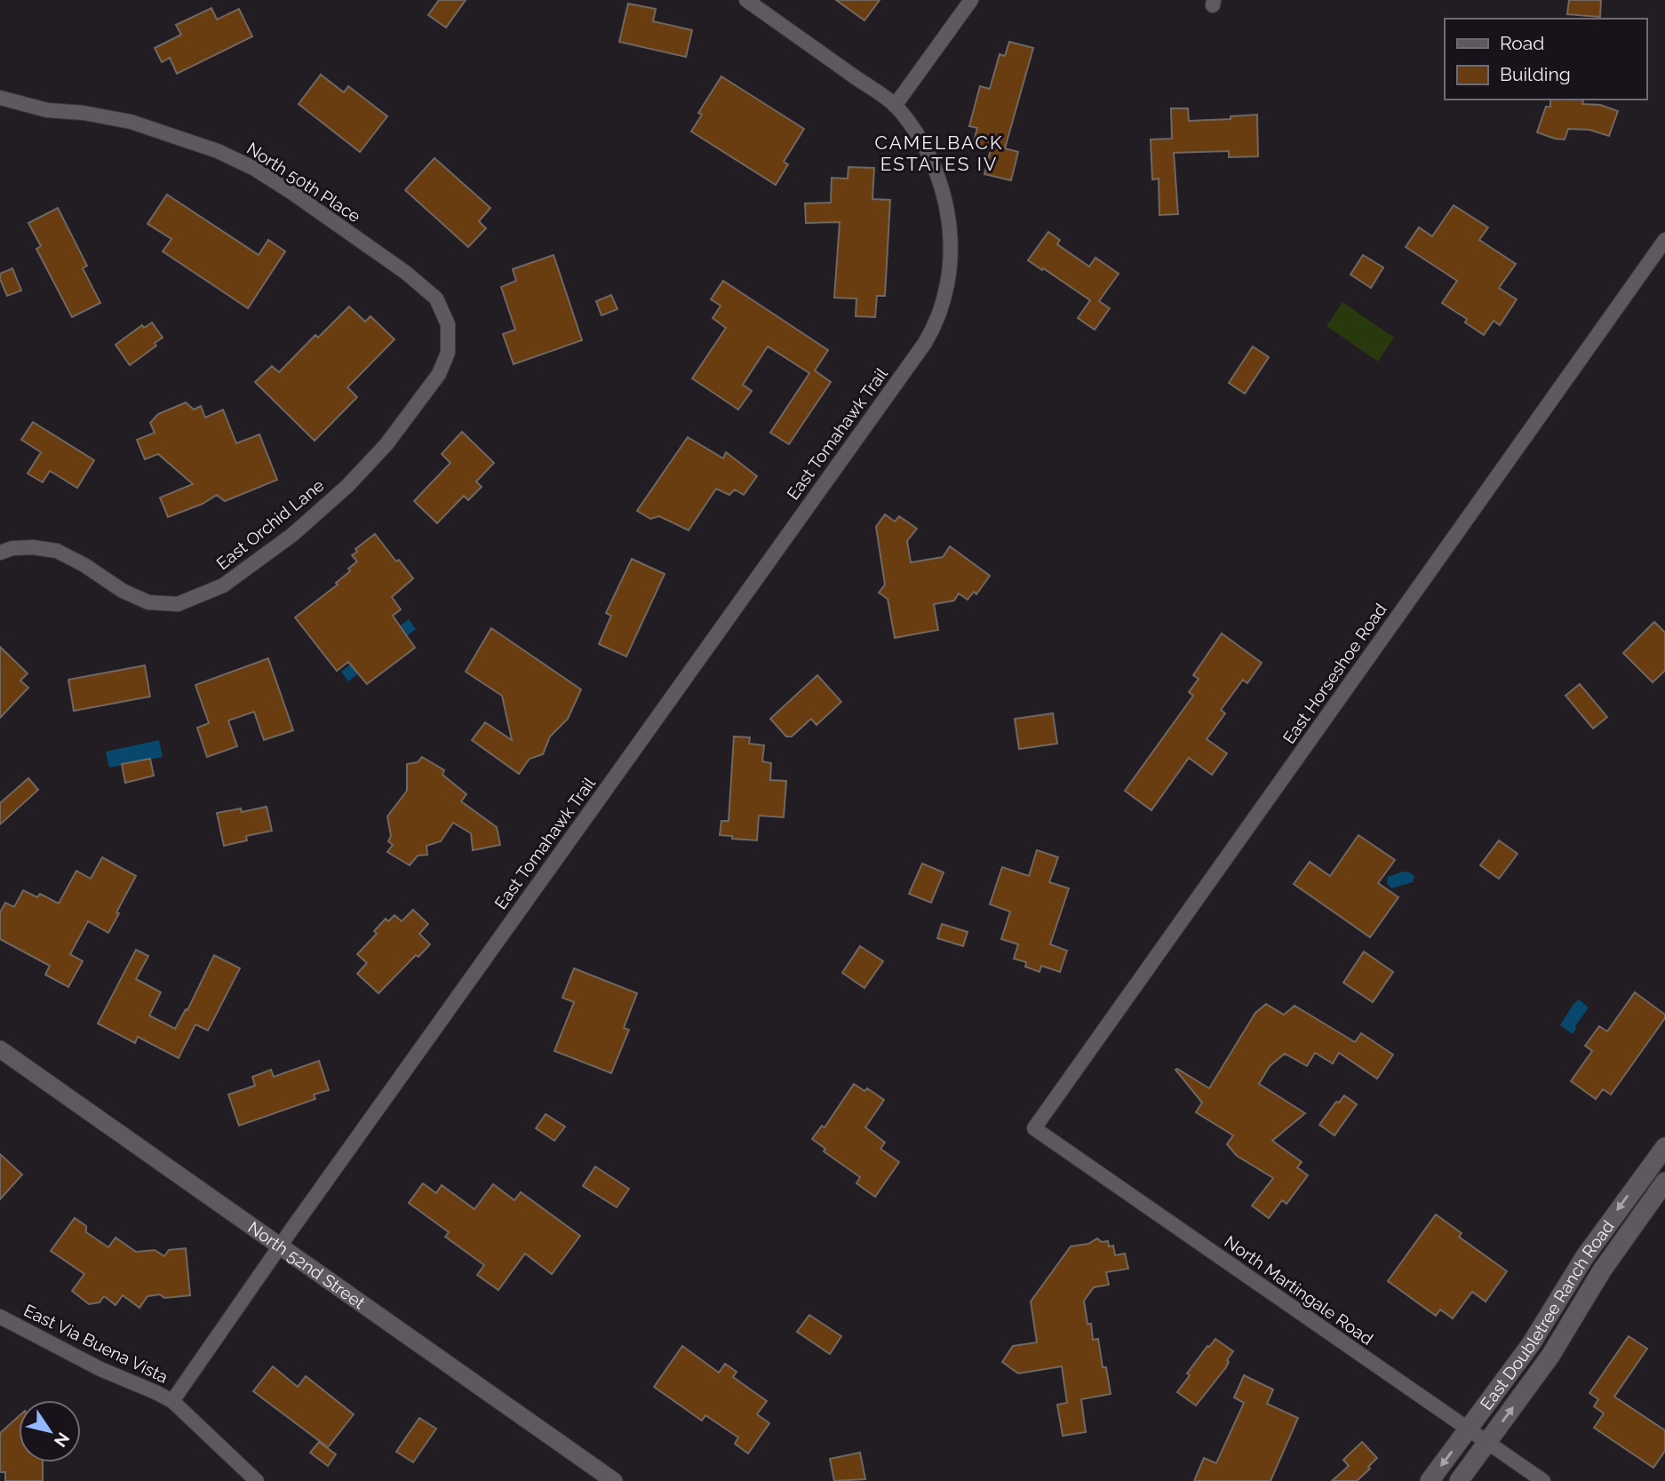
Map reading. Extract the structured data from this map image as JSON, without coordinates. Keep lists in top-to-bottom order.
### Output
{
  "streets": {
    "main road": ["East Doubletree Ranch Road"],
    "street": [
      "North 50th Place",
      "East Tomahawk Trail",
      "East Orchid Lane",
      "East Horseshoe Road",
      "North 52nd Street",
      "North Martingale Road",
      "East Via Buena Vista"
    ]
  },
  "crossings": [
    ["North 50th Place", "East Orchid Lane"],
    ["East Tomahawk Trail", "North 52nd Street"],
    ["East Tomahawk Trail", "East Via Buena Vista"],
    ["East Horseshoe Road", "North Martingale Road"],
    ["North Martingale Road", "East Doubletree Ranch Road"]
  ],
  "districts": ["CAMELBACK ESTATES IV"],
  "legend": ["Road", "Building"],
  "north": "bottom right"
}
